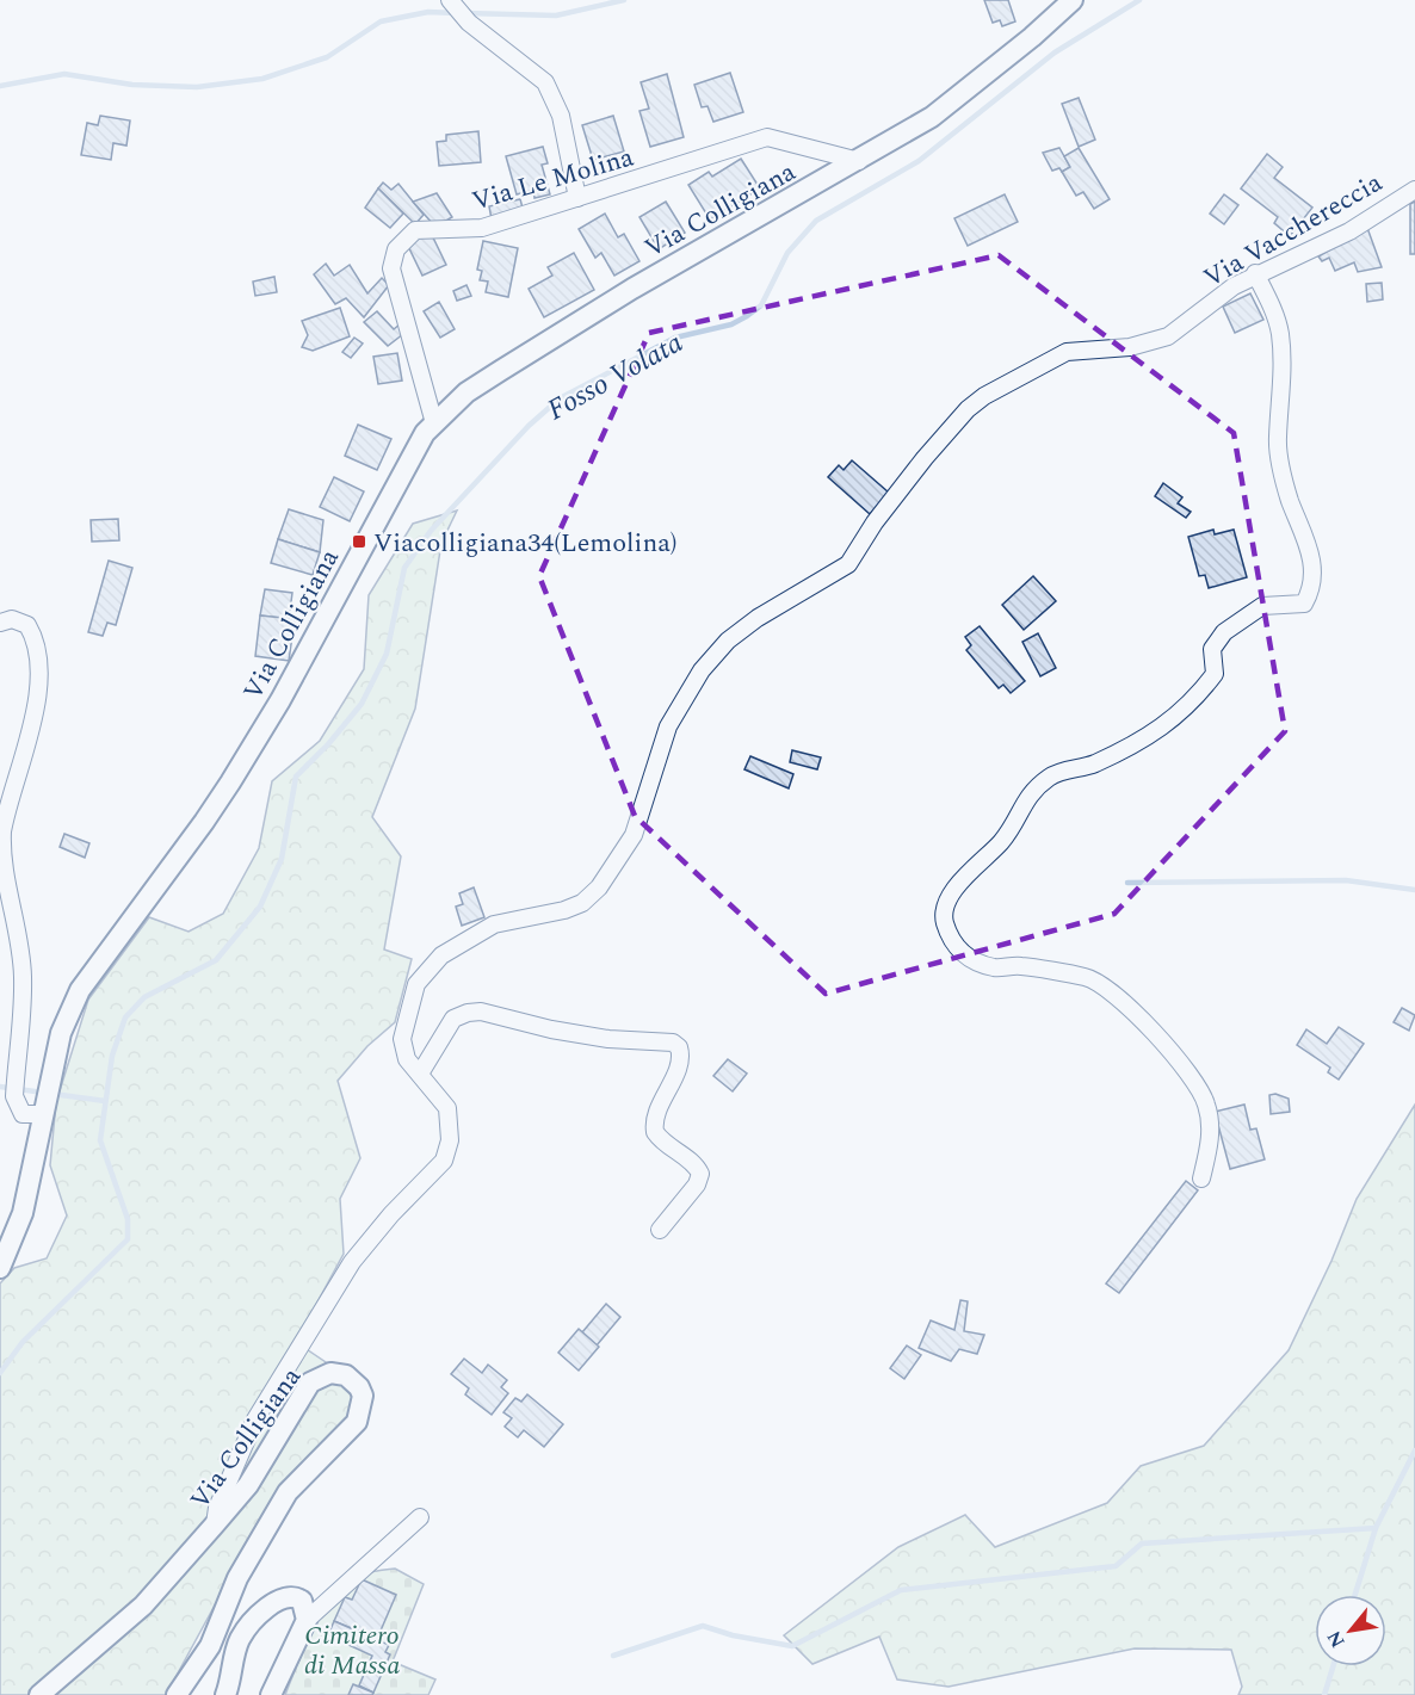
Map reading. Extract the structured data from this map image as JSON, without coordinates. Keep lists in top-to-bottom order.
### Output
{
  "streets": {
    "street": ["Via Le Molina", "Via Colligiana", "Via Vacchereccia"]
  },
  "crossings": [
    ["Via Le Molina", "Via Colligiana"],
    ["Via Colligiana", "Via Vacchereccia"]
  ],
  "water": ["Fosso Volata"],
  "parks": ["Cimitero di Massa"],
  "places": {
    "transit": ["Viacolligiana34(Lemolina)"]
  },
  "north": "bottom left"
}
